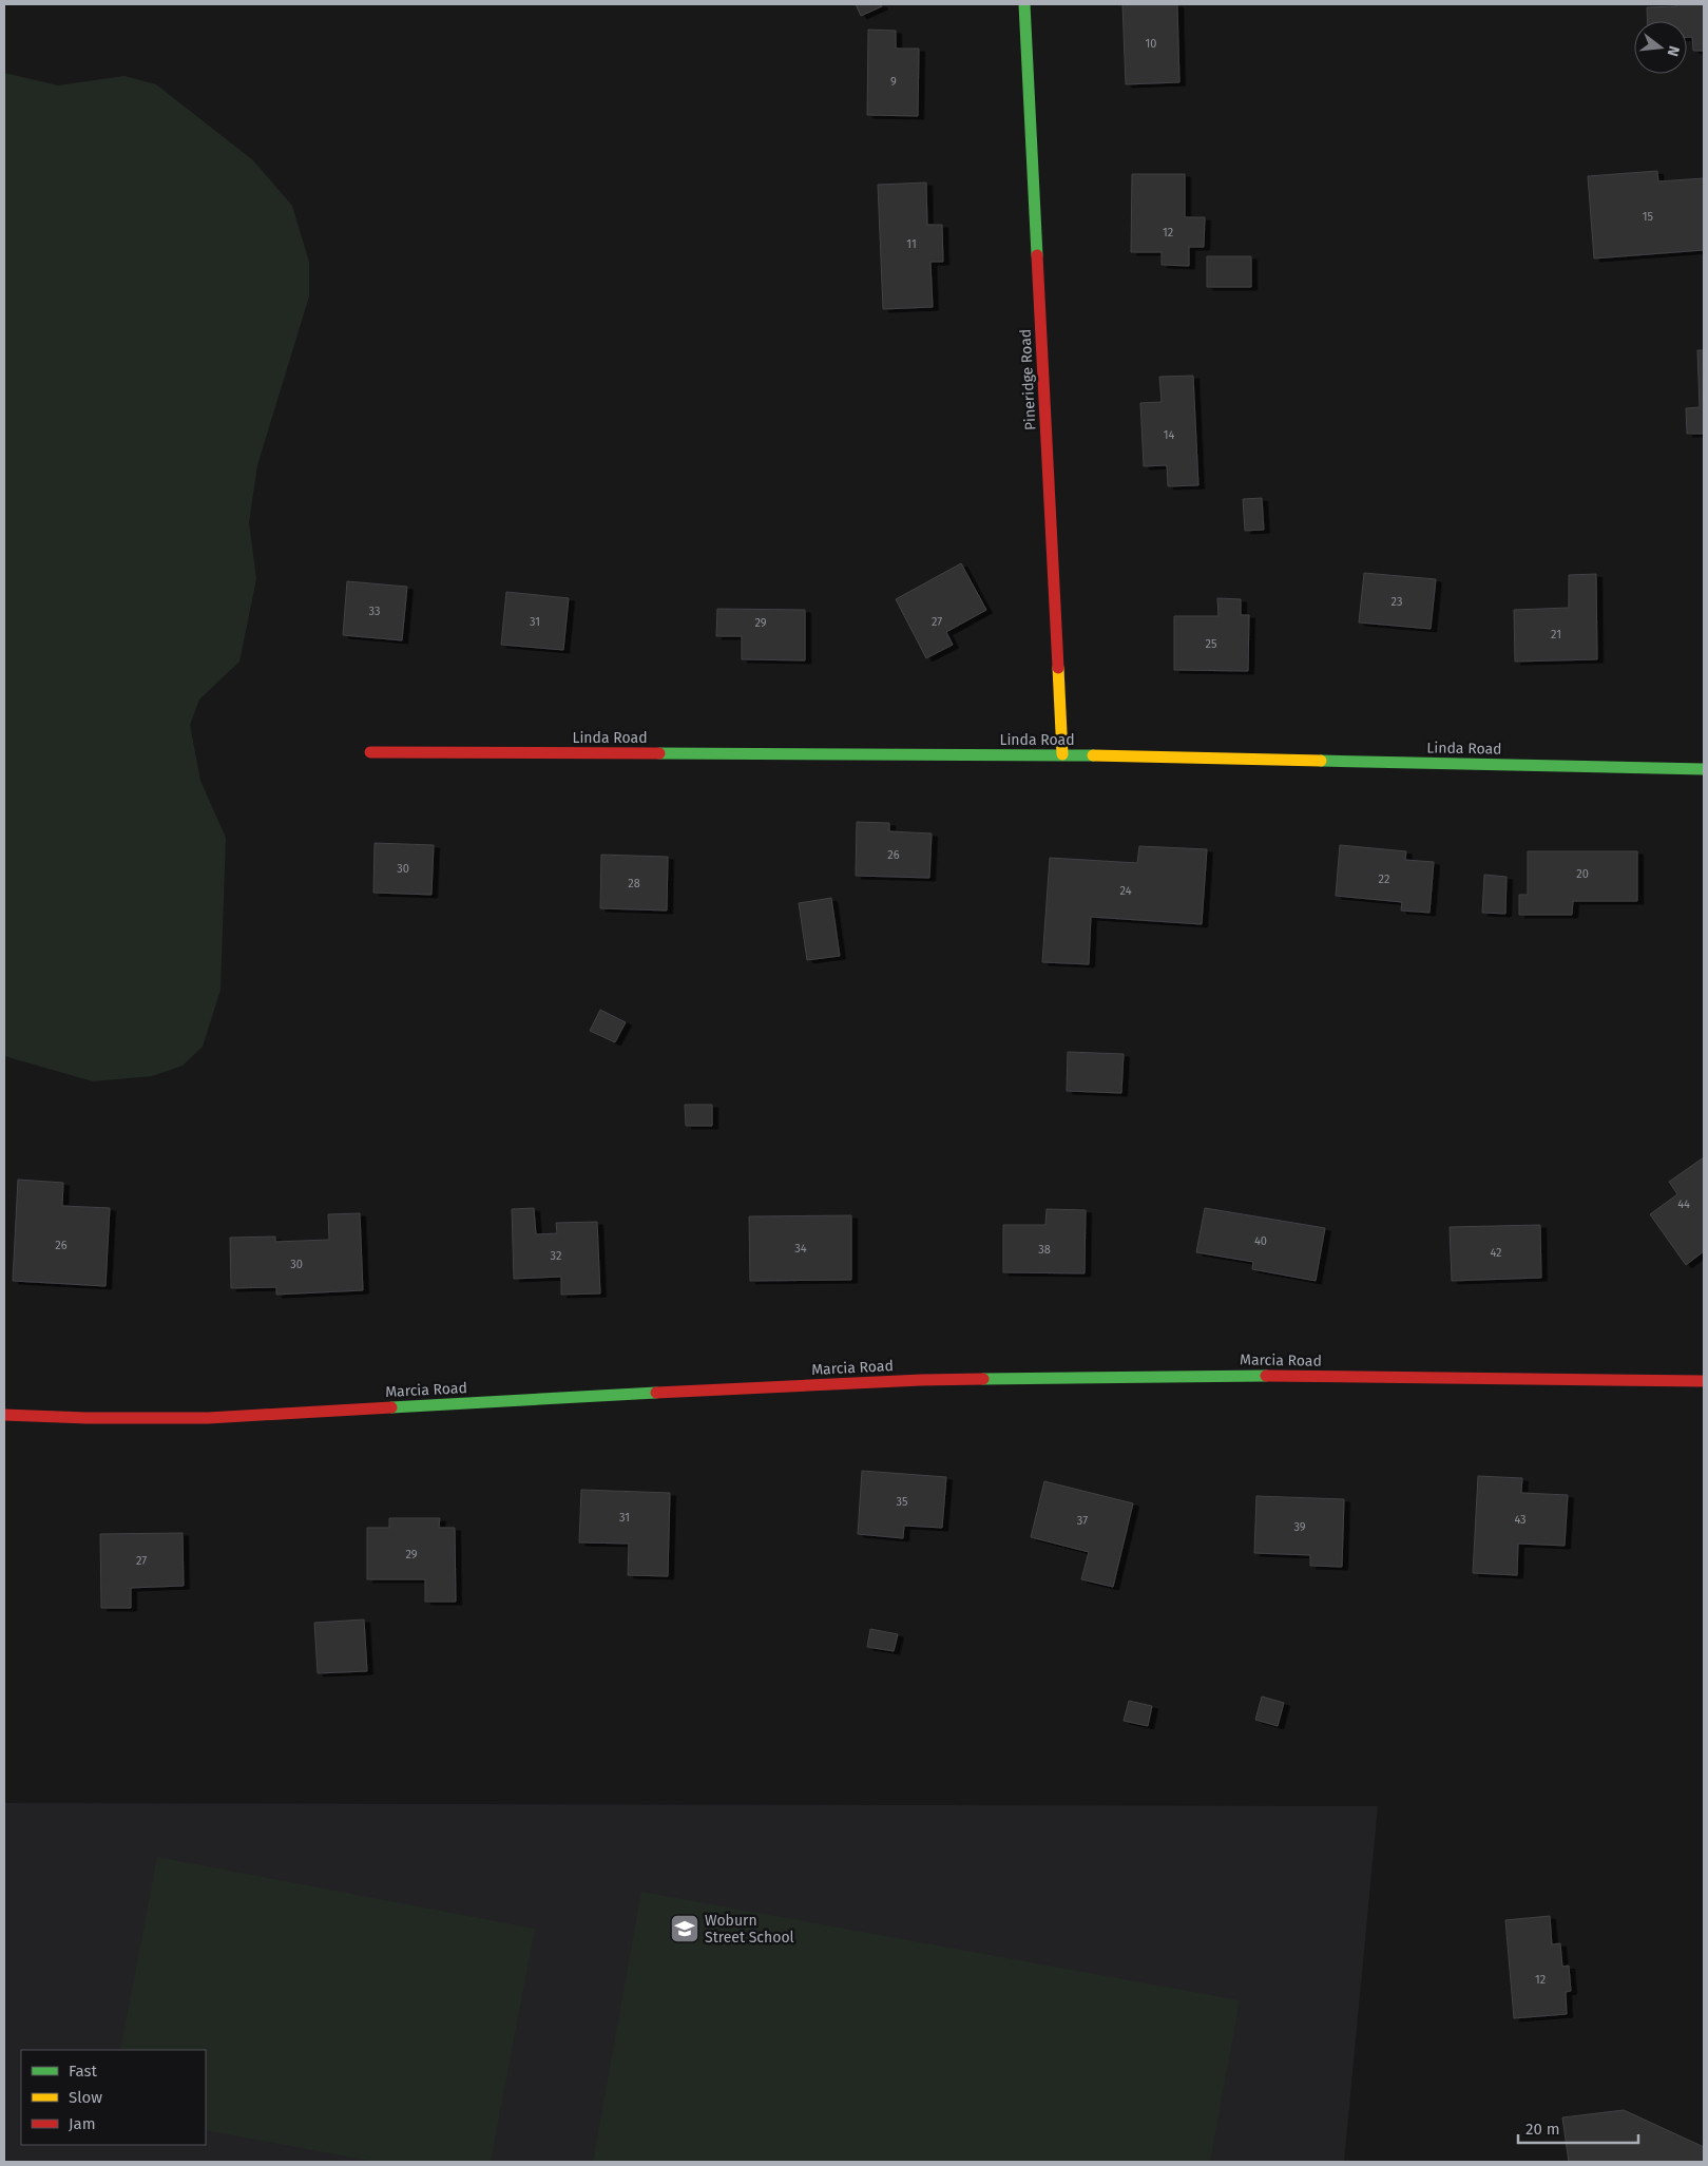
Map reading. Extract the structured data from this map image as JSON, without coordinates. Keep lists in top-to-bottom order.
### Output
{
  "streets": {
    "street": ["Pineridge Road", "Linda Road", "Marcia Road"]
  },
  "crossings": [
    ["Pineridge Road", "Linda Road"]
  ],
  "places": {
    "school or university": ["Woburn Street School"]
  },
  "house_numbers": [
    "10",
    "9",
    "15",
    "12",
    "11",
    "14",
    "23",
    "33",
    "31",
    "27",
    "29",
    "21",
    "25",
    "26",
    "30",
    "20",
    "22",
    "28",
    "24",
    "44",
    "40",
    "26",
    "34",
    "38",
    "42",
    "32",
    "30",
    "35",
    "31",
    "43",
    "37",
    "39",
    "29",
    "27",
    "12"
  ],
  "legend": ["Fast", "Slow", "Jam"],
  "scale_bar": "20 m",
  "north": "right"
}
